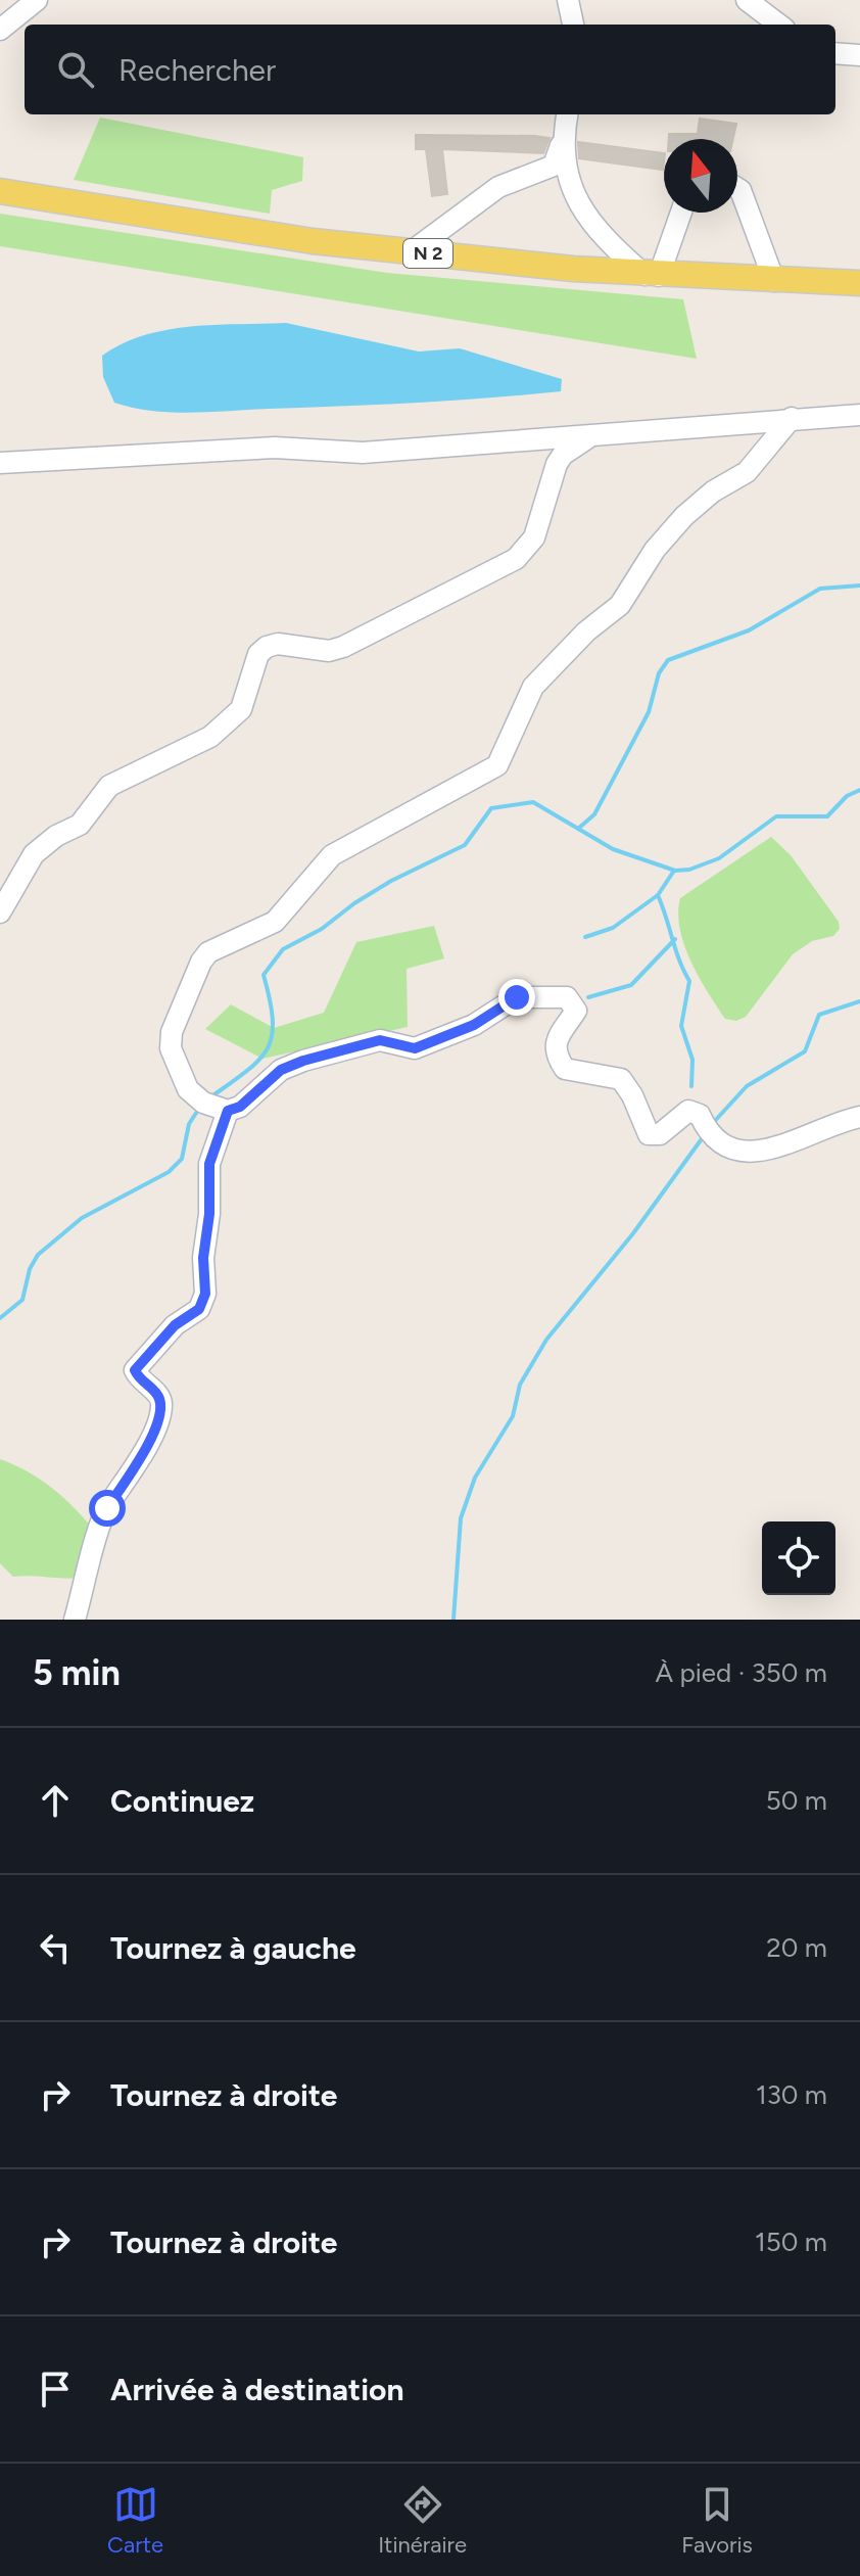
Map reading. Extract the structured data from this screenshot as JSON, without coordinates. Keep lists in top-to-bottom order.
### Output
{
  "streets": {
    "main road": ["N 2"]
  },
  "north": "top",
  "page": {
    "search": "Rechercher",
    "heading": ["5 min", "À pied · 350 m"],
    "list": [
      ["Continuez", "50 m"],
      ["Tournez à gauche", "20 m"],
      ["Tournez à droite", "130 m"],
      ["Tournez à droite", "150 m"],
      "Arrivée à destination"
    ],
    "nav": ["Carte", "Itinéraire", "Favoris"]
  }
}
